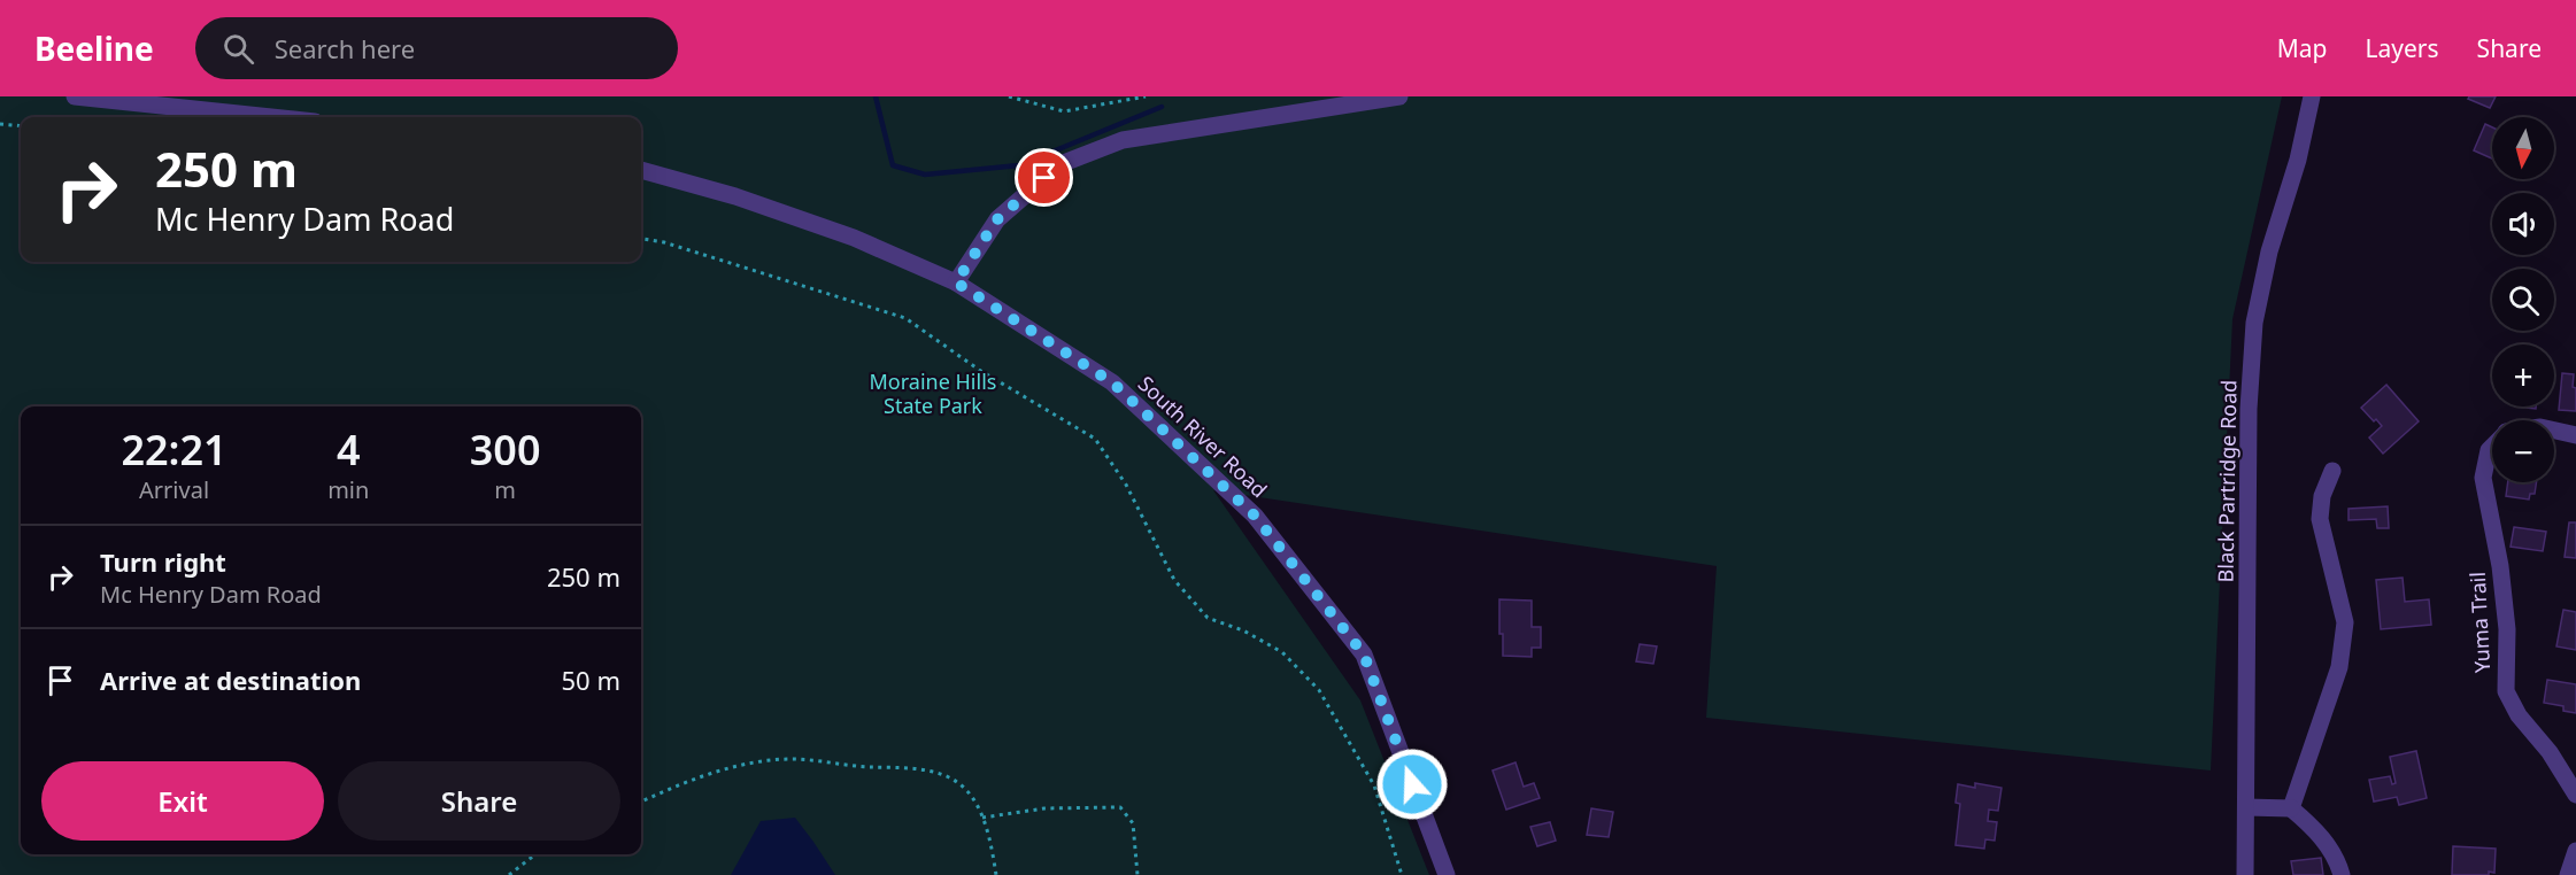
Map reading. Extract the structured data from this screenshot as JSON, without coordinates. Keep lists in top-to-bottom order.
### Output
{
  "streets": {
    "street": ["South River Road", "Black Partridge Road", "Yuma Trail"]
  },
  "parks": ["Moraine Hills State Park"],
  "north": "bottom",
  "page": {
    "header": "Beeline",
    "search": "Search here",
    "nav": ["Map", "Layers", "Share"],
    "map_buttons": ["+", "−"],
    "turn": ["250 m", "Mc Henry Dam Road"],
    "eta": [
      "22:21",
      "Arrival",
      "4",
      "min",
      "300",
      "m"
    ],
    "list": [
      {
        "name": "Turn right",
        "note": "Mc Henry Dam Road",
        "value": "250 m"
      },
      {
        "name": "Arrive at destination",
        "value": "50 m"
      }
    ],
    "buttons": ["Exit", "Share"]
  }
}
